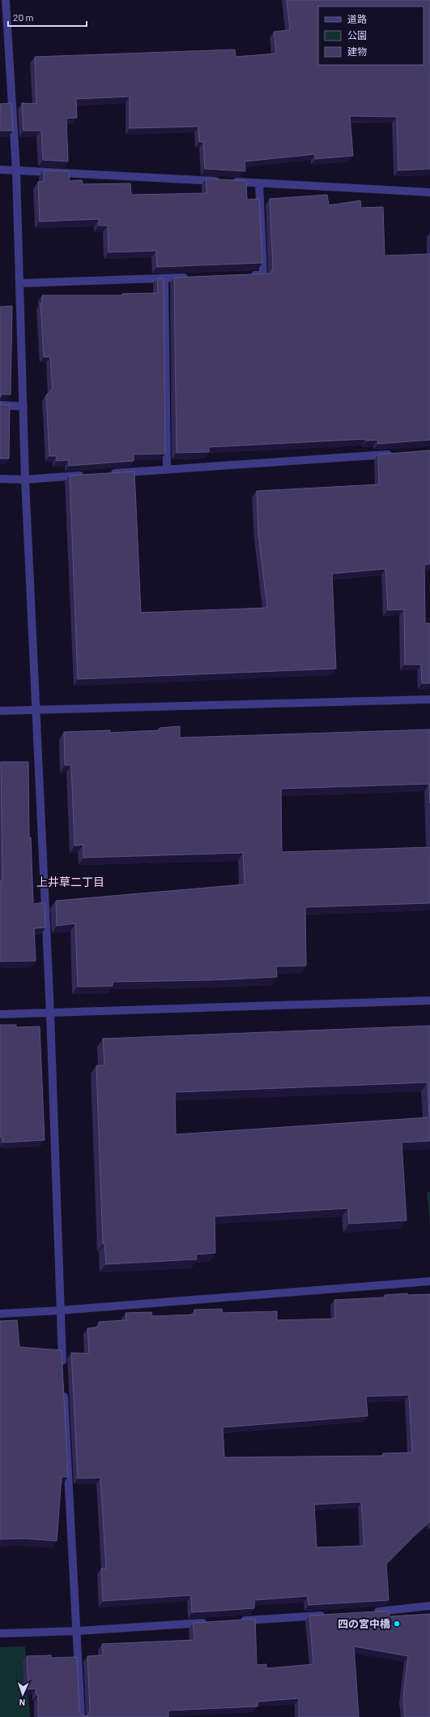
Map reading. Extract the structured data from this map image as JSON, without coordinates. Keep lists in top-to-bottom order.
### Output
{
  "districts": ["上井草二丁目"],
  "places": ["四の宮中橋"],
  "legend": ["道路", "公園", "建物"],
  "scale_bar": "20 m",
  "north": "bottom"
}
